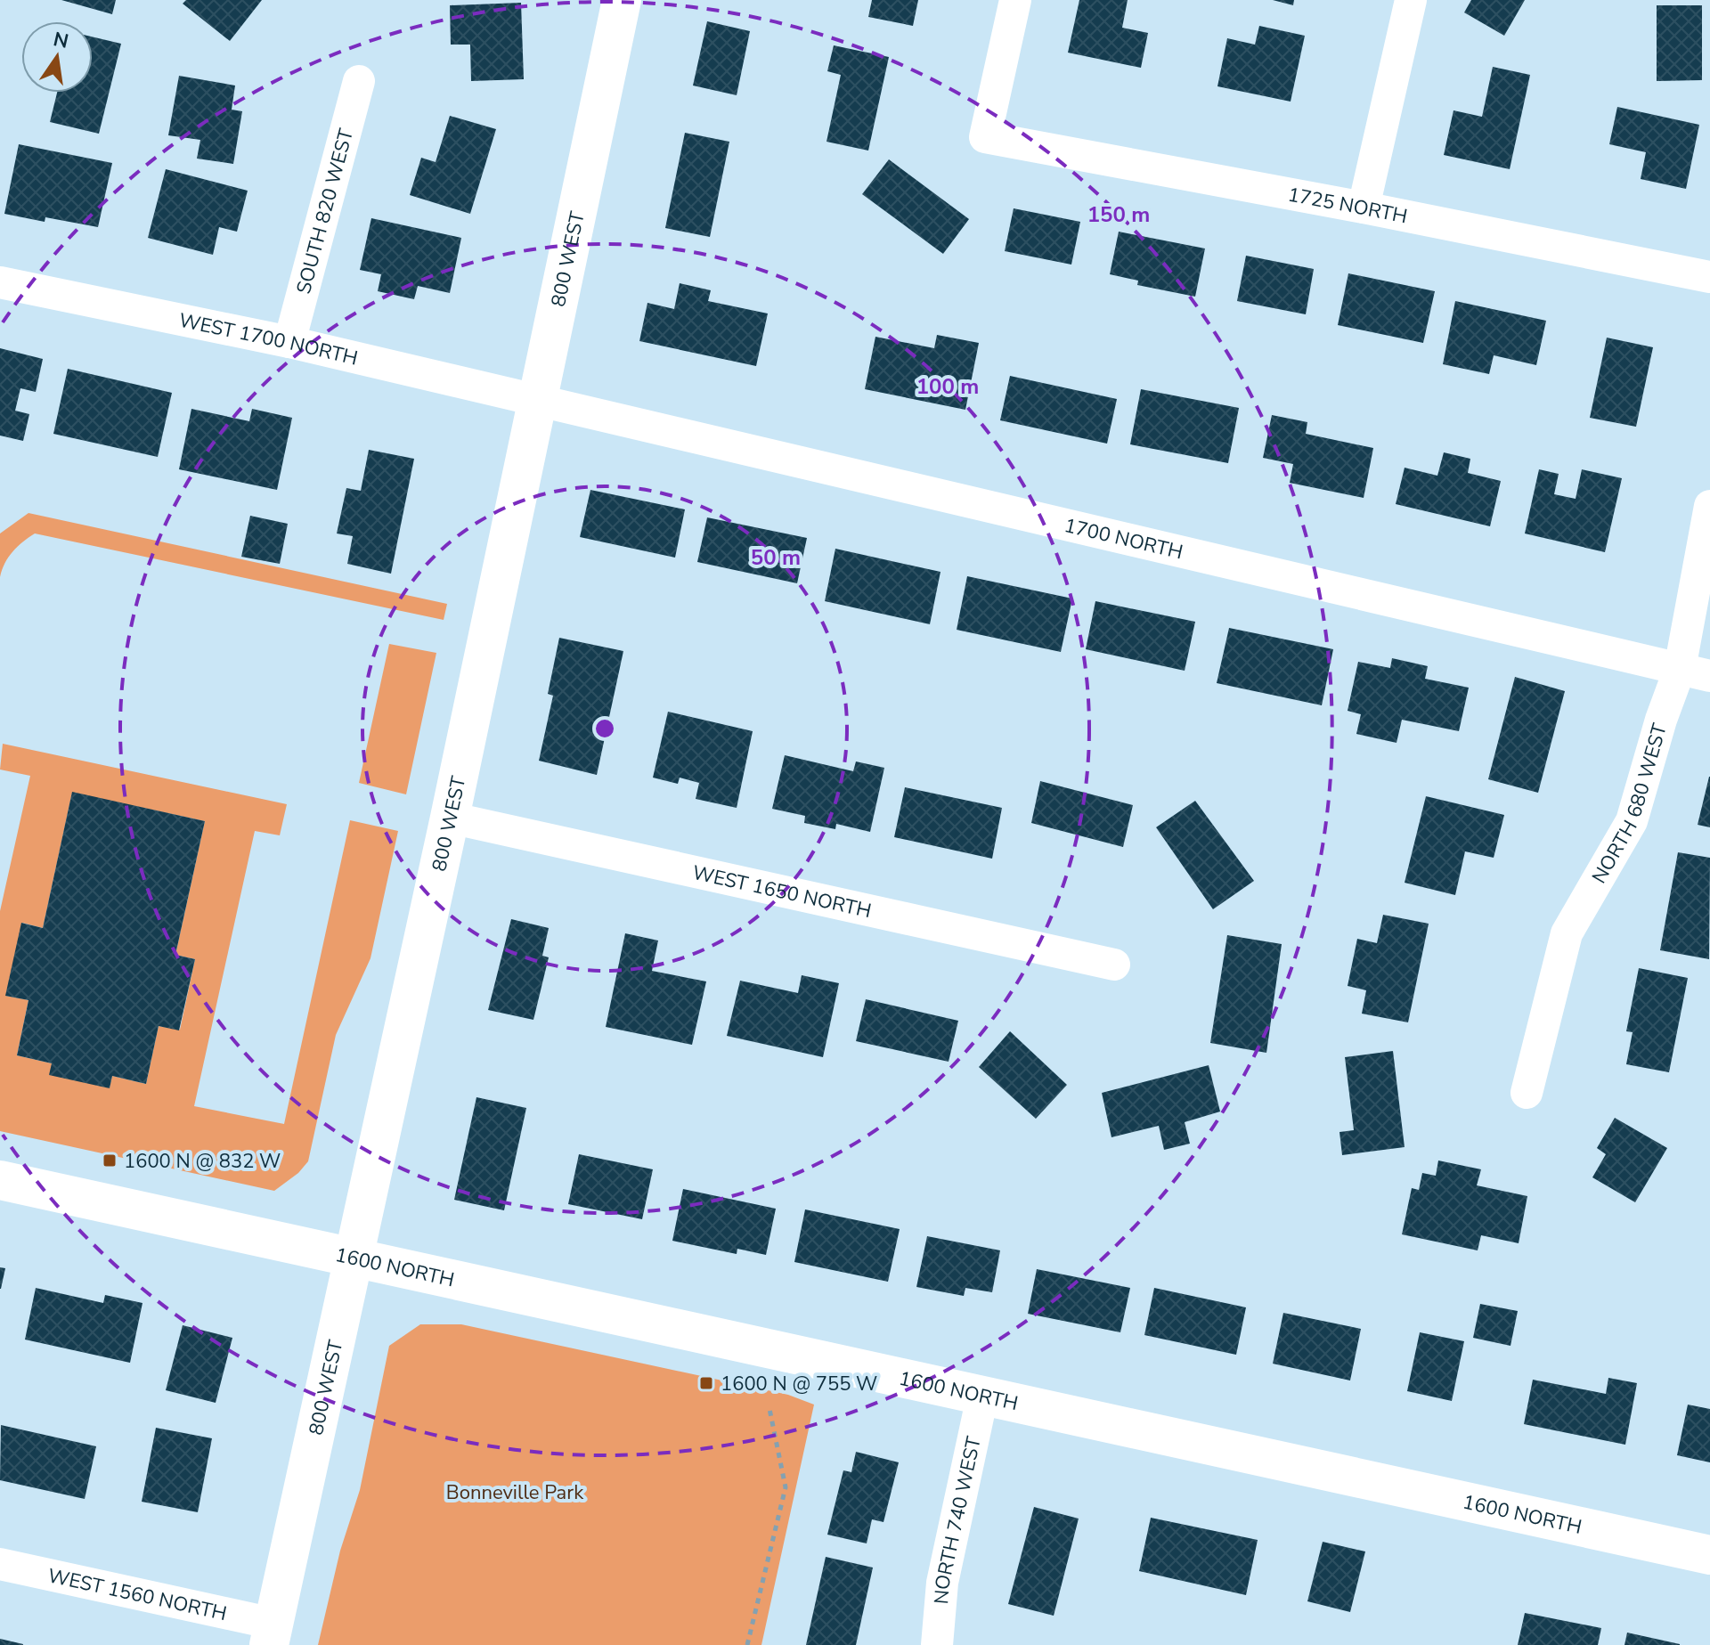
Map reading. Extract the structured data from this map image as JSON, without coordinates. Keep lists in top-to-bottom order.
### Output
{
  "streets": {
    "main road": ["800 WEST", "1600 NORTH"],
    "street": [
      "1725 NORTH",
      "SOUTH 820 WEST",
      "WEST 1700 NORTH",
      "1700 NORTH",
      "NORTH 680 WEST",
      "WEST 1650 NORTH",
      "NORTH 740 WEST",
      "WEST 1560 NORTH"
    ]
  },
  "crossings": [
    ["SOUTH 820 WEST", "WEST 1700 NORTH"],
    ["800 WEST", "WEST 1700 NORTH"],
    ["800 WEST", "1700 NORTH"],
    ["800 WEST", "WEST 1650 NORTH"],
    ["800 WEST", "1600 NORTH"],
    ["800 WEST", "WEST 1560 NORTH"],
    ["WEST 1700 NORTH", "1700 NORTH"],
    ["1700 NORTH", "NORTH 680 WEST"],
    ["1600 NORTH", "NORTH 740 WEST"]
  ],
  "parks": ["Bonneville Park"],
  "places": {
    "transit": ["1600 N @ 832 W", "1600 N @ 755 W"]
  },
  "north": "top",
  "rings": ["150 m", "100 m", "50 m"]
}
